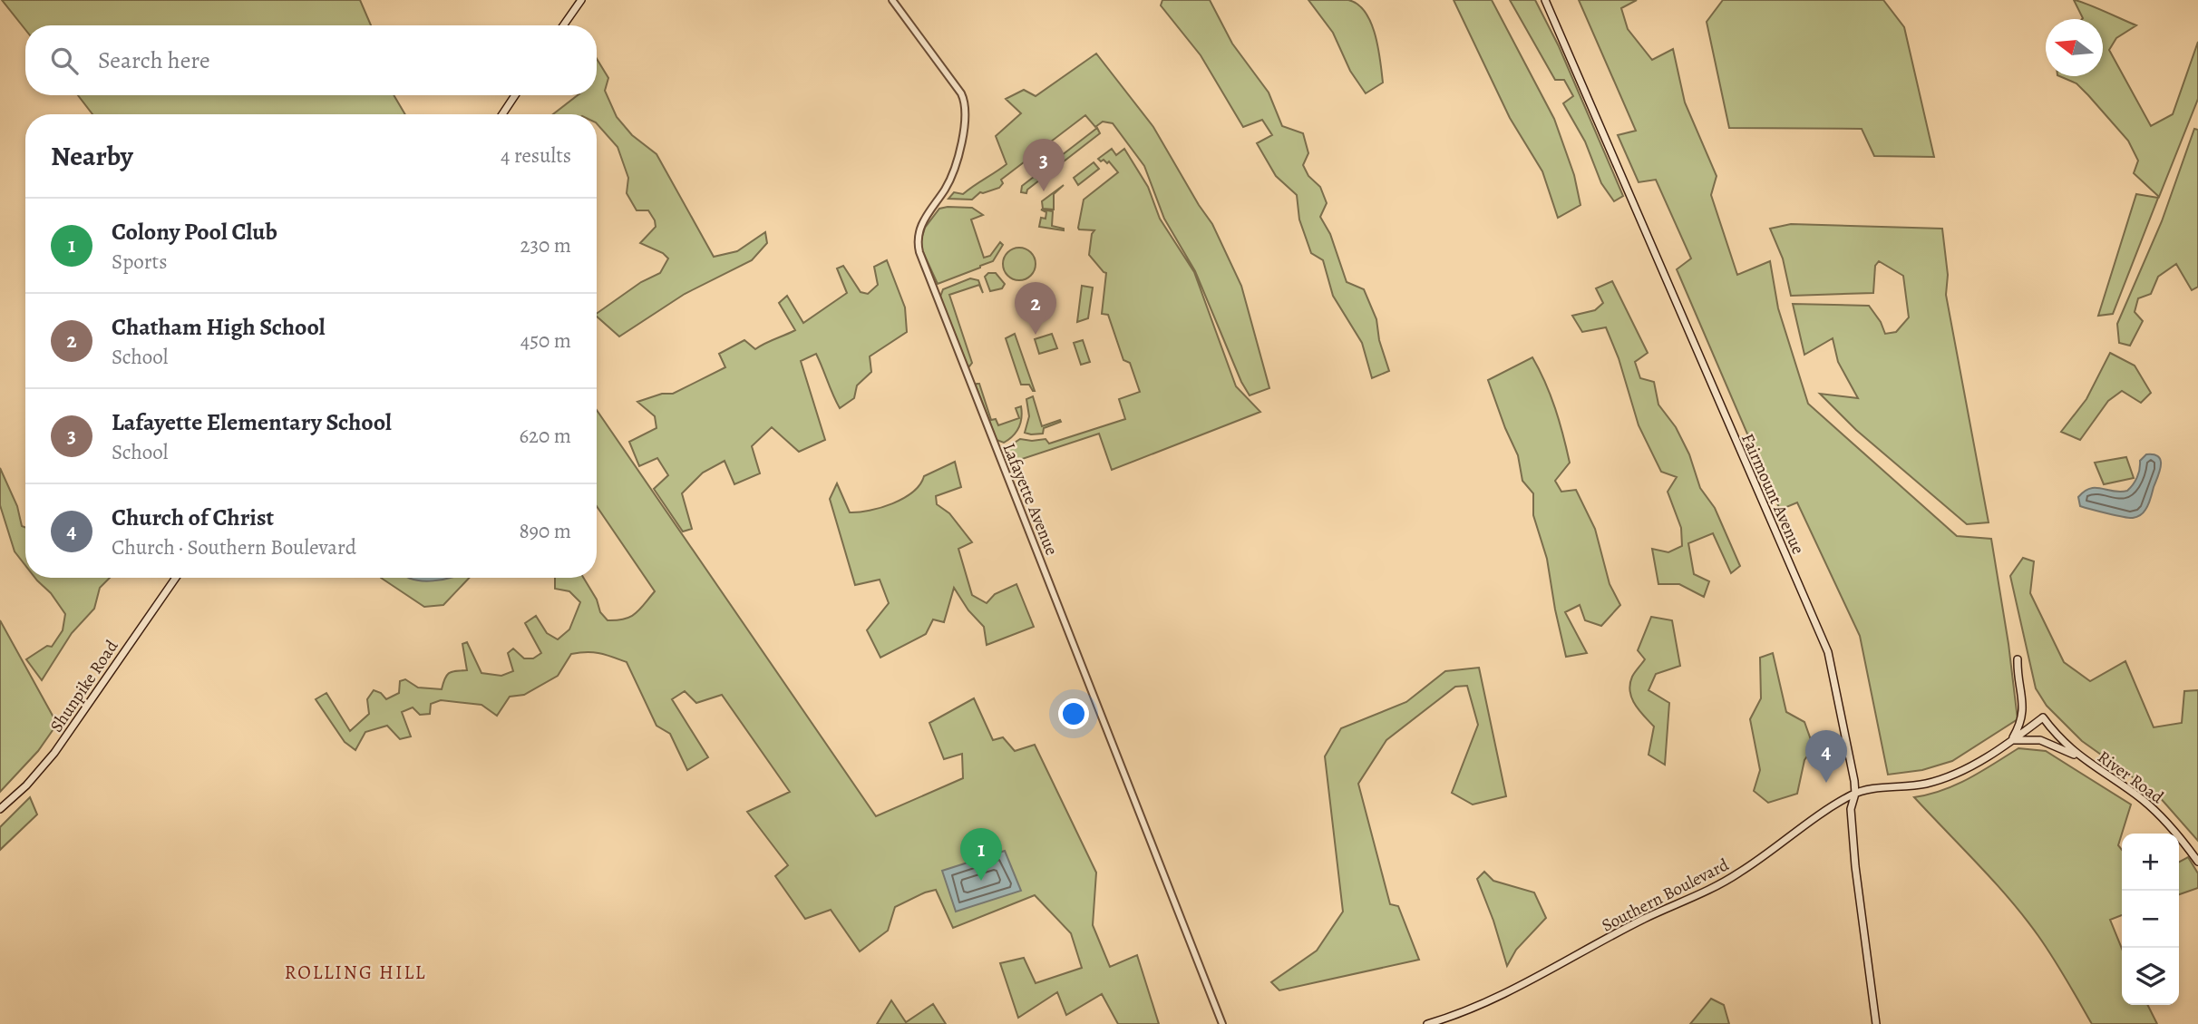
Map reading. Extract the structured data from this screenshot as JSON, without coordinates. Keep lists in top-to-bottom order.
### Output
{
  "streets": {
    "main road": [
      "Fairmount Avenue",
      "Shunpike Road",
      "River Road",
      "Southern Boulevard"
    ],
    "street": ["Lafayette Avenue"]
  },
  "crossings": [
    ["Fairmount Avenue", "Southern Boulevard"],
    ["River Road", "Southern Boulevard"]
  ],
  "districts": ["ROLLING HILL"],
  "north": "left",
  "page": {
    "search": "Search here",
    "heading": ["Nearby", "4 results"],
    "pins": [
      "3",
      "2",
      "4",
      "1"
    ],
    "list": [
      {
        "mark": "1",
        "name": "Colony Pool Club",
        "note": "Sports",
        "value": "230 m"
      },
      {
        "mark": "2",
        "name": "Chatham High School",
        "note": "School",
        "value": "450 m"
      },
      {
        "mark": "3",
        "name": "Lafayette Elementary School",
        "note": "School",
        "value": "620 m"
      },
      {
        "mark": "4",
        "name": "Church of Christ",
        "note": "Church · Southern Boulevard",
        "value": "890 m"
      }
    ],
    "map_buttons": ["+", "−"]
  }
}
